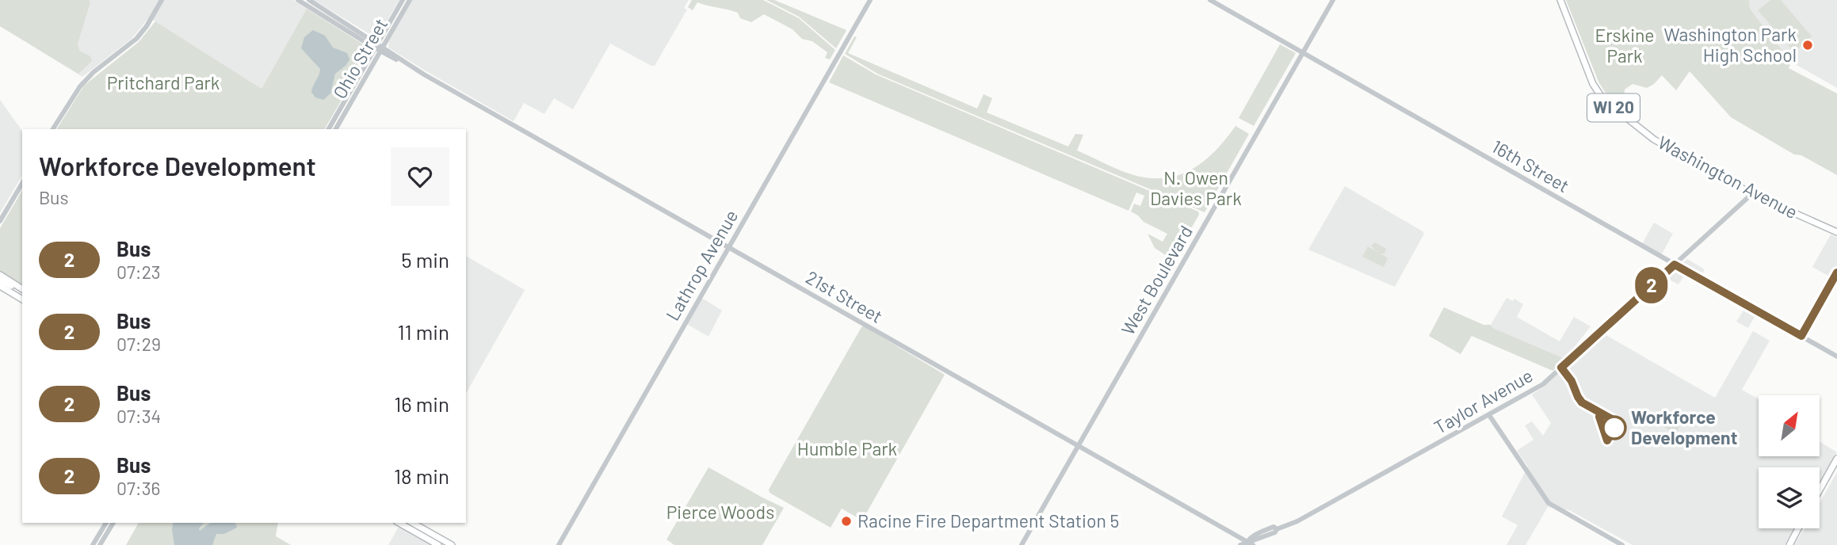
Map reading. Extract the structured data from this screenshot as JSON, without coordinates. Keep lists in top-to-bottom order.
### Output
{
  "streets": {
    "main road": ["WI 20", "Washington Avenue"],
    "street": [
      "Ohio Street",
      "16th Street",
      "Lathrop Avenue",
      "West Boulevard",
      "21st Street",
      "Taylor Avenue"
    ]
  },
  "crossings": [
    ["Ohio Street", "21st Street"],
    ["16th Street", "West Boulevard"],
    ["16th Street", "Taylor Avenue"],
    ["Washington Avenue", "Taylor Avenue"],
    ["Lathrop Avenue", "21st Street"],
    ["West Boulevard", "21st Street"],
    ["21st Street", "Taylor Avenue"]
  ],
  "parks": [
    "Erskine Park",
    "Pritchard Park",
    "N. Owen Davies Park",
    "Humble Park",
    "Pierce Woods"
  ],
  "places": ["Washington Park High School", "Workforce Development", "Racine Fire Department Station 5"],
  "lines": ["bus line 2"],
  "north": "top right",
  "page": {
    "on_map": "2",
    "heading": ["Workforce Development", "Bus"],
    "list": [
      {
        "mark": "2",
        "name": "Bus",
        "note": "07:23",
        "value": "5 min"
      },
      {
        "mark": "2",
        "name": "Bus",
        "note": "07:29",
        "value": "11 min"
      },
      {
        "mark": "2",
        "name": "Bus",
        "note": "07:34",
        "value": "16 min"
      },
      {
        "mark": "2",
        "name": "Bus",
        "note": "07:36",
        "value": "18 min"
      }
    ]
  }
}
